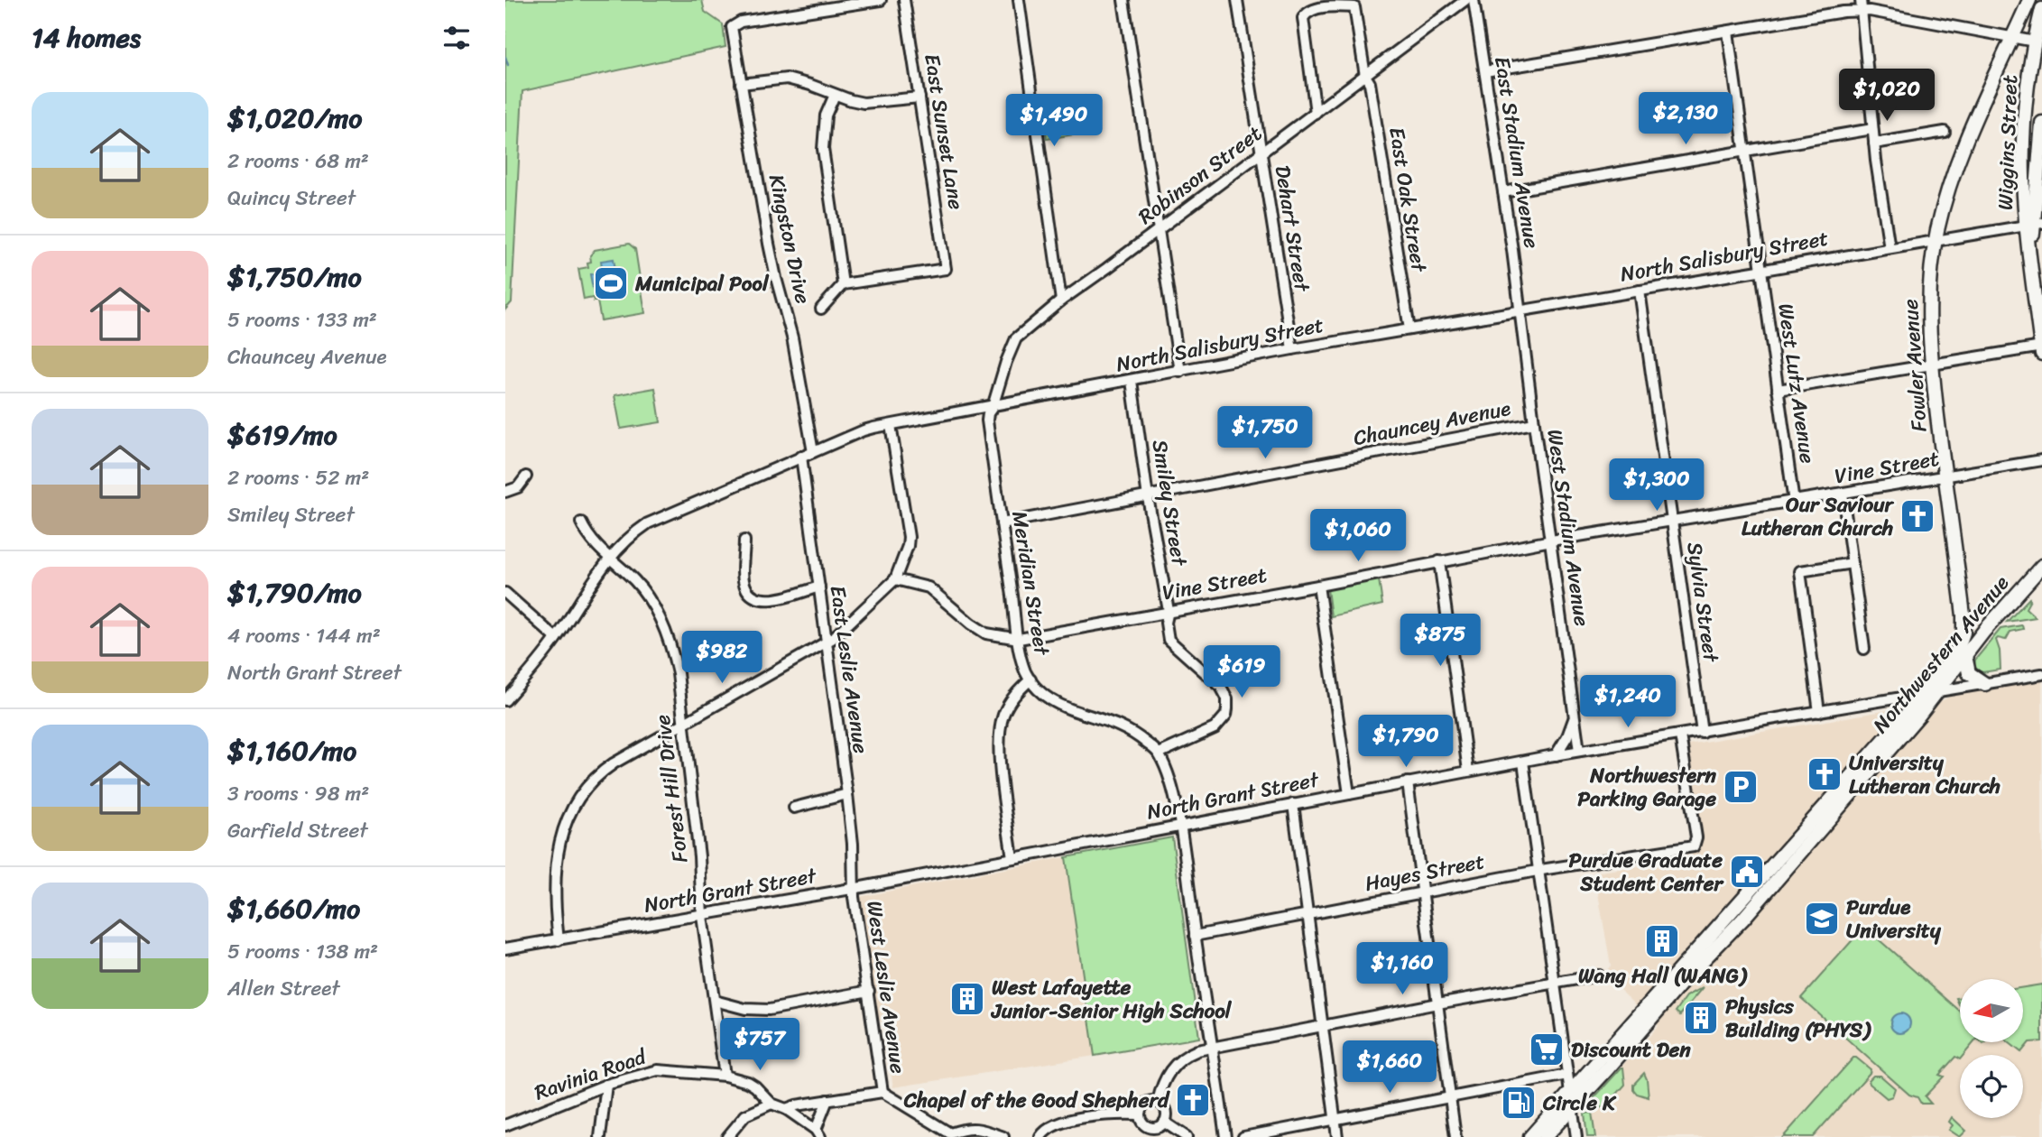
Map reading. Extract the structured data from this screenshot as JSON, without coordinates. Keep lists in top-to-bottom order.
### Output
{
  "streets": {
    "main road": ["Wiggins Street", "Fowler Avenue", "Northwestern Avenue"],
    "street": [
      "East Sunset Lane",
      "East Stadium Avenue",
      "Robinson Street",
      "East Oak Street",
      "Dehart Street",
      "Kingston Drive",
      "North Salisbury Street",
      "West Lutz Avenue",
      "Chauncey Avenue",
      "Vine Street",
      "Smiley Street",
      "West Stadium Avenue",
      "Meridian Street",
      "Sylvia Street",
      "East Leslie Avenue",
      "Forest Hill Drive",
      "North Grant Street",
      "Hayes Street",
      "West Leslie Avenue",
      "Ravinia Road"
    ]
  },
  "crossings": [
    ["Wiggins Street", "North Salisbury Street"],
    ["East Stadium Avenue", "North Salisbury Street"],
    ["East Stadium Avenue", "West Stadium Avenue"],
    ["Robinson Street", "East Oak Street"],
    ["Robinson Street", "Dehart Street"],
    ["Robinson Street", "North Salisbury Street"],
    ["Robinson Street", "Meridian Street"],
    ["East Oak Street", "North Salisbury Street"],
    ["Dehart Street", "North Salisbury Street"],
    ["Kingston Drive", "North Salisbury Street"],
    ["North Salisbury Street", "Fowler Avenue"],
    ["North Salisbury Street", "West Lutz Avenue"],
    ["North Salisbury Street", "Smiley Street"],
    ["North Salisbury Street", "West Stadium Avenue"],
    ["North Salisbury Street", "Meridian Street"],
    ["North Salisbury Street", "Sylvia Street"],
    ["North Salisbury Street", "East Leslie Avenue"],
    ["North Salisbury Street", "Forest Hill Drive"],
    ["Fowler Avenue", "Vine Street"],
    ["Fowler Avenue", "Northwestern Avenue"],
    ["Fowler Avenue", "North Grant Street"],
    ["West Lutz Avenue", "Vine Street"],
    ["Chauncey Avenue", "Smiley Street"],
    ["Chauncey Avenue", "West Stadium Avenue"],
    ["Chauncey Avenue", "Meridian Street"],
    ["Vine Street", "Smiley Street"],
    ["Vine Street", "West Stadium Avenue"],
    ["Vine Street", "Meridian Street"],
    ["Vine Street", "Sylvia Street"],
    ["Smiley Street", "Meridian Street"],
    ["West Stadium Avenue", "North Grant Street"],
    ["Meridian Street", "North Grant Street"],
    ["Meridian Street", "Hayes Street"],
    ["Sylvia Street", "North Grant Street"],
    ["Northwestern Avenue", "North Grant Street"],
    ["East Leslie Avenue", "North Grant Street"],
    ["East Leslie Avenue", "West Leslie Avenue"],
    ["Forest Hill Drive", "North Grant Street"],
    ["Forest Hill Drive", "Ravinia Road"],
    ["North Grant Street", "Hayes Street"],
    ["North Grant Street", "West Leslie Avenue"]
  ],
  "places": {
    "sports": ["Municipal Pool"],
    "church": ["Our Saviour Lutheran Church", "University Lutheran Church", "Chapel of the Good Shepherd"],
    "parking": ["Northwestern Parking Garage"],
    "public building": ["Purdue Graduate Student Center"],
    "school or university": ["Purdue University"],
    "building": ["Wang Hall (WANG)", "West Lafayette Junior-Senior High School", "Physics Building (PHYS)"],
    "supermarket": ["Discount Den"],
    "fuel station": ["Circle K"]
  },
  "north": "left",
  "page": {
    "heading": "14 homes",
    "price": [
      "$1,020",
      "$2,130",
      "$1,490",
      "$1,750",
      "$1,300",
      "$1,060",
      "$875",
      "$982",
      "$619",
      "$1,240",
      "$1,790",
      "$1,160",
      "$757",
      "$1,660"
    ],
    "list": [
      {
        "name": "$1,020/mo",
        "note": "2 rooms · 68 m² · Quincy Street"
      },
      {
        "name": "$1,750/mo",
        "note": "5 rooms · 133 m² · Chauncey Avenue"
      },
      {
        "name": "$619/mo",
        "note": "2 rooms · 52 m² · Smiley Street"
      },
      {
        "name": "$1,790/mo",
        "note": "4 rooms · 144 m² · North Grant Street"
      },
      {
        "name": "$1,160/mo",
        "note": "3 rooms · 98 m² · Garfield Street"
      },
      {
        "name": "$1,660/mo",
        "note": "5 rooms · 138 m² · Allen Street"
      }
    ]
  }
}
